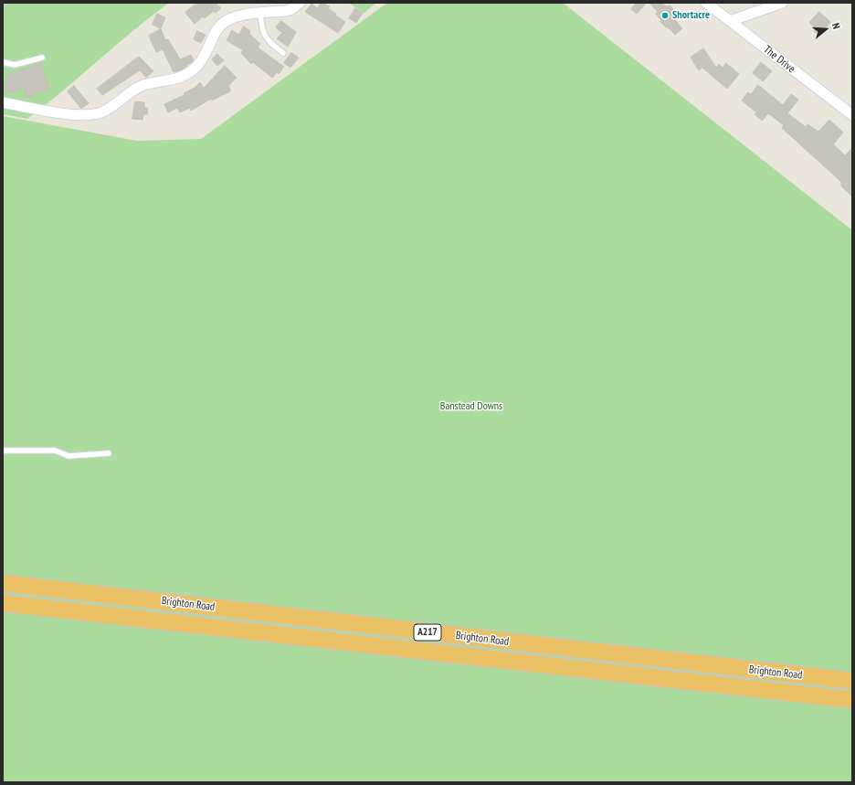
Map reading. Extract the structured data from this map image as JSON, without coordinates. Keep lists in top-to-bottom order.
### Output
{
  "streets": {
    "highway": ["Brighton Road", "A217"],
    "street": ["The Drive"]
  },
  "parks": ["Banstead Downs"],
  "places": ["Shortacre"],
  "north": "right"
}
